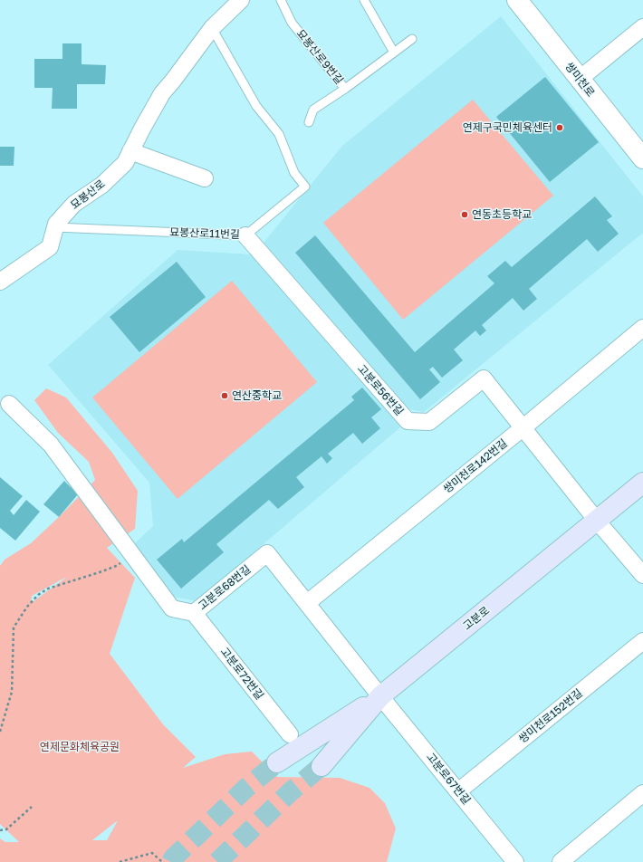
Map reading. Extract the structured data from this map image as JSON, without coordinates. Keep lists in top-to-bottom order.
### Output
{
  "streets": {
    "main road": ["고분로"],
    "street": [
      "쌍미천로",
      "묘봉산로",
      "고분로56번길",
      "쌍미천로142번길",
      "고분로68번길",
      "고분로72번길",
      "쌍미천로152번길",
      "고분로67번길"
    ],
    "lane": ["묘봉산로9번길", "묘봉산로11번길"]
  },
  "crossings": [
    ["묘봉산로", "묘봉산로11번길"],
    ["묘봉산로11번길", "고분로56번길"],
    ["고분로56번길", "쌍미천로142번길"],
    ["고분로56번길", "고분로"],
    ["쌍미천로142번길", "고분로68번길"],
    ["고분로68번길", "고분로"],
    ["고분로68번길", "고분로72번길"],
    ["고분로68번길", "고분로67번길"],
    ["고분로", "고분로67번길"],
    ["쌍미천로152번길", "고분로67번길"]
  ],
  "parks": ["연제문화체육공원"],
  "places": ["연제구국민체육센터", "연동초등학교", "연산중학교"]
}
